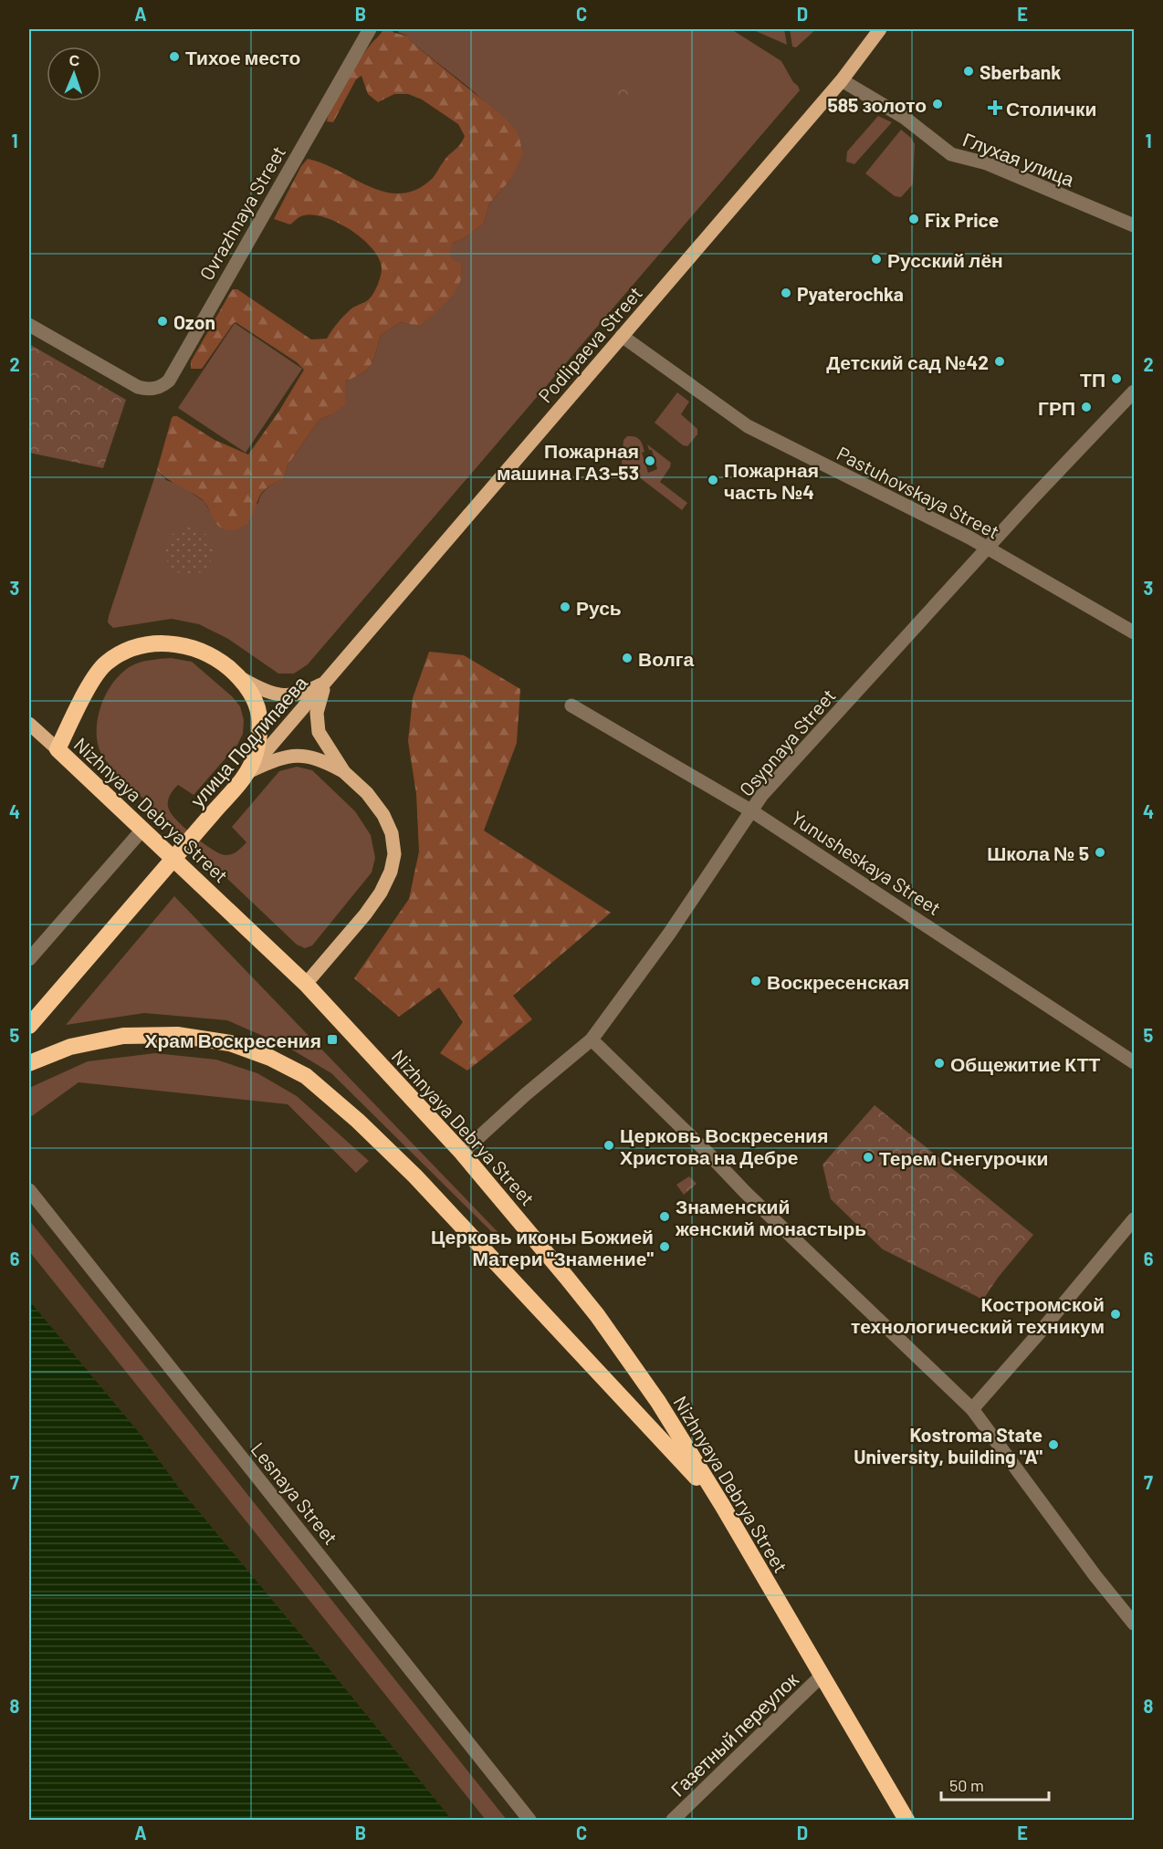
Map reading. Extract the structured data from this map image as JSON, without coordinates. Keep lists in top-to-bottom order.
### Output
{
  "streets": {
    "highway": ["улица Подлипаева", "Nizhnyaya Debrya Street"],
    "main road": ["Podlipaeva Street"],
    "street": [
      "Глухая улица",
      "Ovrazhnaya Street",
      "Pastuhovskaya Street",
      "Osypnaya Street",
      "Yunusheskaya Street",
      "Lesnaya Street",
      "Газетный переулок"
    ]
  },
  "crossings": [
    ["Глухая улица", "Podlipaeva Street"],
    ["Podlipaeva Street", "Pastuhovskaya Street"],
    ["Podlipaeva Street", "улица Подлипаева"],
    ["Pastuhovskaya Street", "Osypnaya Street"],
    ["Osypnaya Street", "Nizhnyaya Debrya Street"],
    ["Osypnaya Street", "Yunusheskaya Street"],
    ["Nizhnyaya Debrya Street", "Газетный переулок"]
  ],
  "places": {
    "other": [
      "Тихое место",
      "Sberbank",
      "585 золото",
      "Fix Price",
      "Русский лён",
      "Pyaterochka",
      "Ozon",
      "Детский сад №42",
      "ТП",
      "ГРП",
      "Пожарная машина ГАЗ-53",
      "Пожарная часть №4",
      "Русь",
      "Волга",
      "Школа № 5",
      "Воскресенская",
      "Общежитие КТТ",
      "Церковь Воскресения Христова на Дебре",
      "Терем Cнегурочки",
      "Знаменский женский монастырь",
      "Церковь иконы Божией Матери \"Знамение\"",
      "Костромской технологический техникум",
      "Kostroma State University, building \"A\""
    ],
    "health": ["Столички"],
    "transit": ["Храм Воскресения"]
  },
  "scale_bar": "50 m",
  "north": "top",
  "grid": {
    "columns": [
      "A",
      "B",
      "C",
      "D",
      "E"
    ],
    "rows": [
      "1",
      "2",
      "3",
      "4",
      "5",
      "6",
      "7",
      "8"
    ]
  }
}
